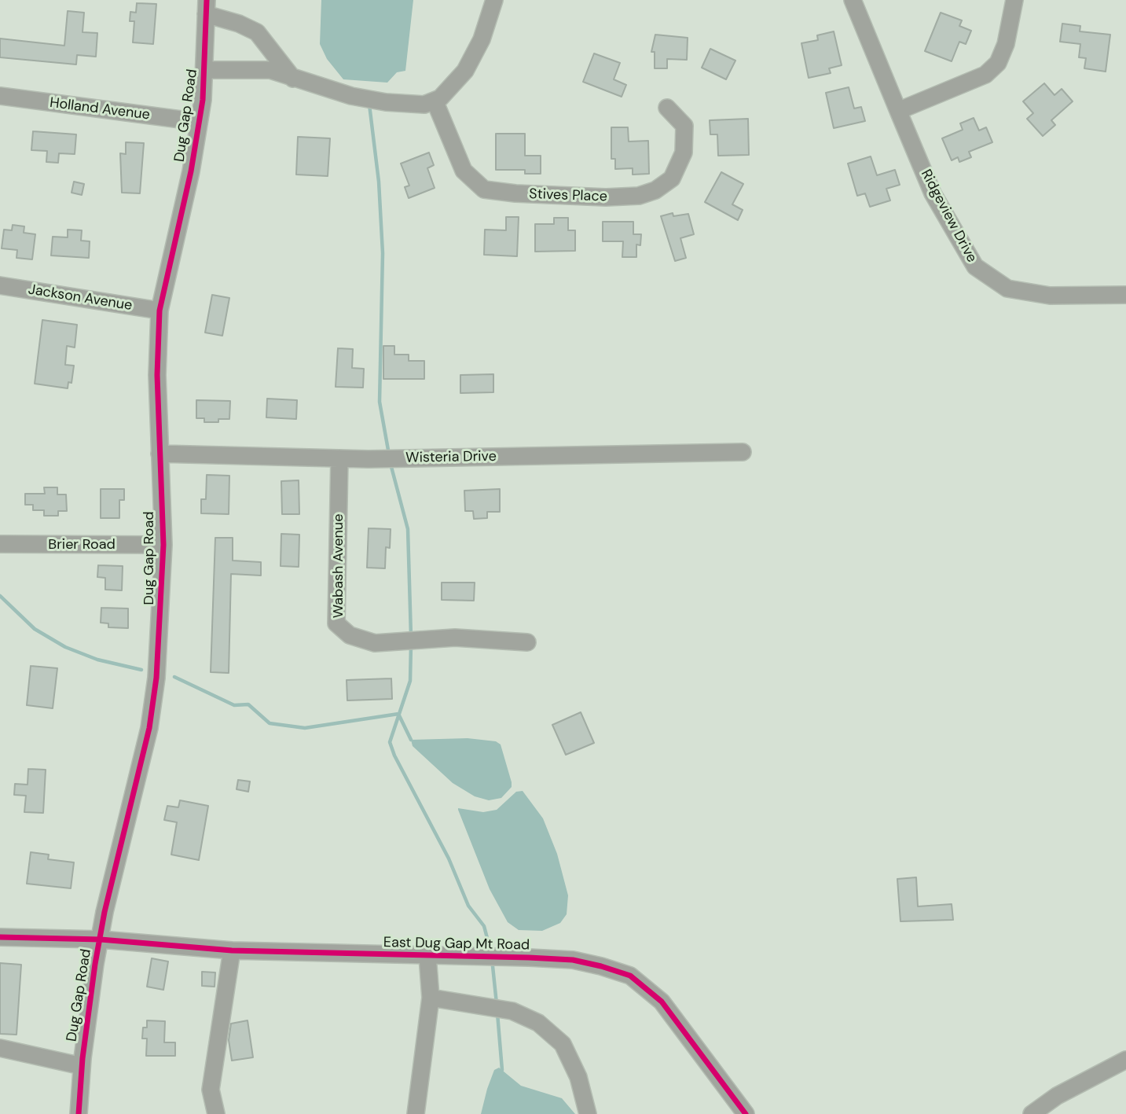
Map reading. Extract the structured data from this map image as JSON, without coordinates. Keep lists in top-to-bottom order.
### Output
{
  "streets": {
    "street": [
      "Holland Avenue",
      "Dug Gap Road",
      "Stives Place",
      "Ridgeview Drive",
      "Jackson Avenue",
      "Wisteria Drive",
      "Brier Road",
      "Wabash Avenue",
      "East Dug Gap Mt Road"
    ]
  },
  "crossings": [
    ["Holland Avenue", "Dug Gap Road"],
    ["Dug Gap Road", "Jackson Avenue"],
    ["Dug Gap Road", "Wisteria Drive"],
    ["Dug Gap Road", "Brier Road"],
    ["Dug Gap Road", "East Dug Gap Mt Road"],
    ["Wisteria Drive", "Wabash Avenue"]
  ]
}
